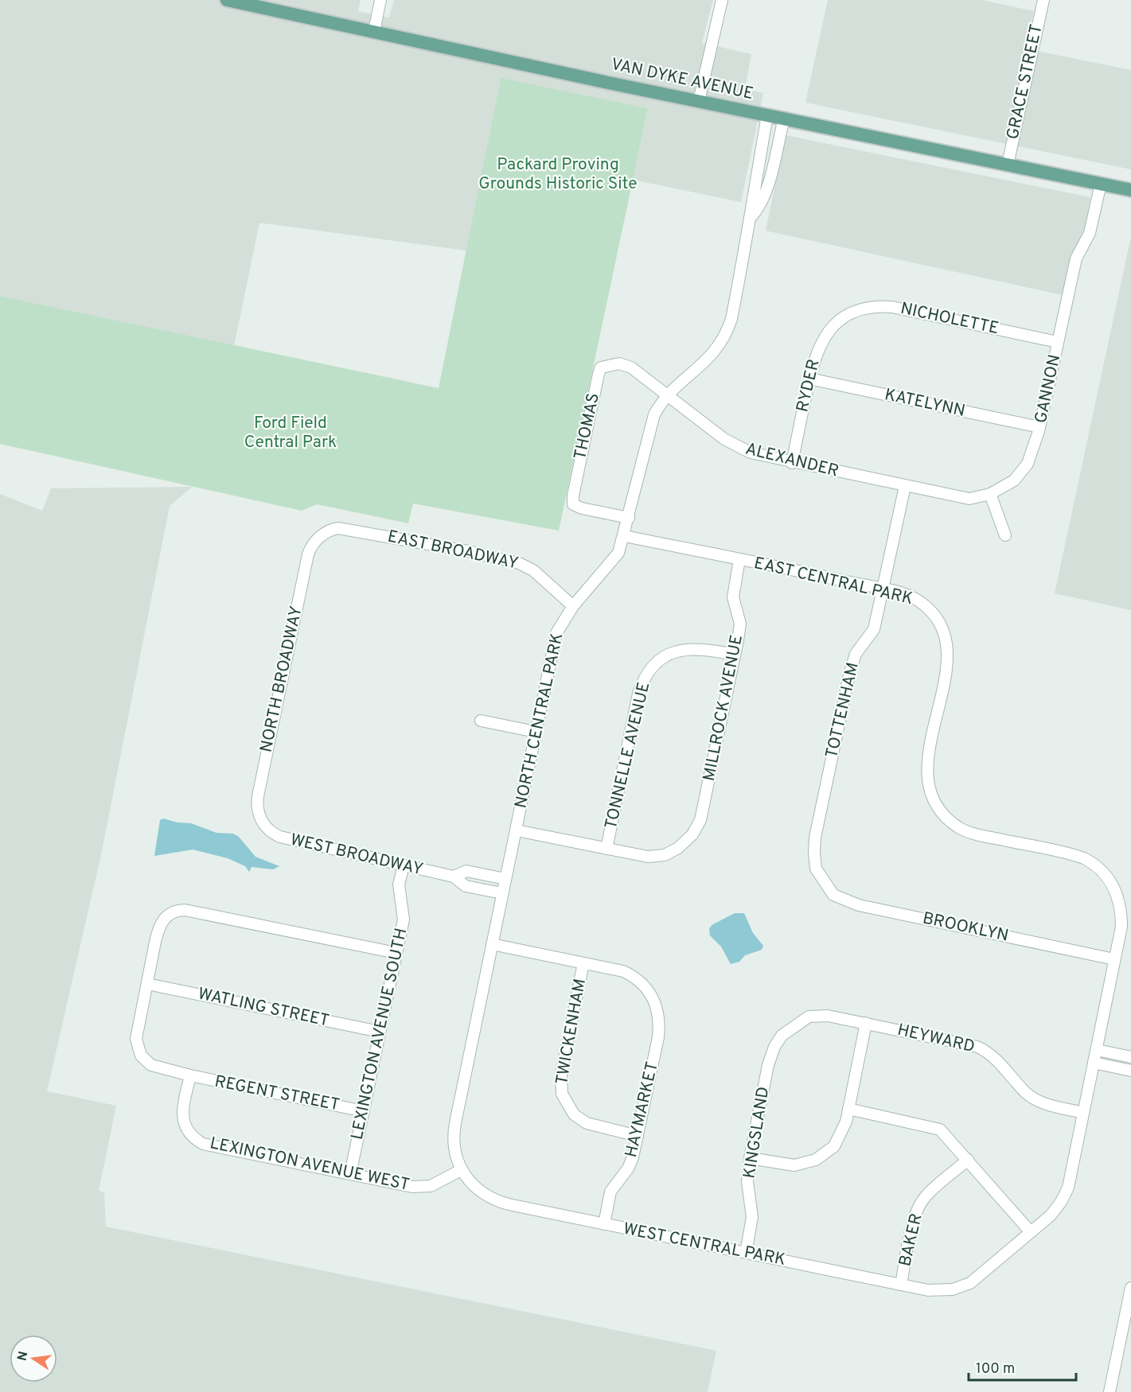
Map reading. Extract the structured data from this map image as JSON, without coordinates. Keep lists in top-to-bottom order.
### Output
{
  "streets": {
    "main road": ["VAN DYKE AVENUE"],
    "street": [
      "GRACE STREET",
      "NICHOLETTE",
      "RYDER",
      "GANNON",
      "KATELYNN",
      "THOMAS",
      "ALEXANDER",
      "EAST BROADWAY",
      "EAST CENTRAL PARK",
      "NORTH BROADWAY",
      "MILLROCK AVENUE",
      "TOTTENHAM",
      "NORTH CENTRAL PARK",
      "TONNELLE AVENUE",
      "WEST BROADWAY",
      "BROOKLYN",
      "WATLING STREET",
      "TWICKENHAM",
      "LEXINGTON AVENUE SOUTH",
      "HEYWARD",
      "REGENT STREET",
      "HAYMARKET",
      "KINGSLAND",
      "LEXINGTON AVENUE WEST",
      "BAKER",
      "WEST CENTRAL PARK"
    ]
  },
  "crossings": [
    ["VAN DYKE AVENUE", "GRACE STREET"],
    ["VAN DYKE AVENUE", "GANNON"],
    ["VAN DYKE AVENUE", "NORTH CENTRAL PARK"],
    ["NICHOLETTE", "RYDER"],
    ["NICHOLETTE", "GANNON"],
    ["RYDER", "KATELYNN"],
    ["RYDER", "ALEXANDER"],
    ["GANNON", "KATELYNN"],
    ["GANNON", "ALEXANDER"],
    ["GANNON", "TOTTENHAM"],
    ["THOMAS", "ALEXANDER"],
    ["THOMAS", "NORTH CENTRAL PARK"],
    ["ALEXANDER", "TOTTENHAM"],
    ["ALEXANDER", "NORTH CENTRAL PARK"],
    ["EAST BROADWAY", "NORTH BROADWAY"],
    ["EAST BROADWAY", "NORTH CENTRAL PARK"],
    ["EAST CENTRAL PARK", "MILLROCK AVENUE"],
    ["EAST CENTRAL PARK", "TOTTENHAM"],
    ["EAST CENTRAL PARK", "NORTH CENTRAL PARK"],
    ["EAST CENTRAL PARK", "BROOKLYN"],
    ["NORTH BROADWAY", "WEST BROADWAY"],
    ["MILLROCK AVENUE", "TONNELLE AVENUE"],
    ["TOTTENHAM", "BROOKLYN"],
    ["NORTH CENTRAL PARK", "WEST BROADWAY"],
    ["NORTH CENTRAL PARK", "LEXINGTON AVENUE WEST"],
    ["NORTH CENTRAL PARK", "WEST CENTRAL PARK"],
    ["WEST BROADWAY", "LEXINGTON AVENUE SOUTH"],
    ["WATLING STREET", "LEXINGTON AVENUE SOUTH"],
    ["WATLING STREET", "REGENT STREET"],
    ["TWICKENHAM", "HAYMARKET"],
    ["LEXINGTON AVENUE SOUTH", "REGENT STREET"],
    ["LEXINGTON AVENUE SOUTH", "LEXINGTON AVENUE WEST"],
    ["HEYWARD", "KINGSLAND"],
    ["REGENT STREET", "LEXINGTON AVENUE WEST"],
    ["HAYMARKET", "WEST CENTRAL PARK"],
    ["KINGSLAND", "WEST CENTRAL PARK"],
    ["LEXINGTON AVENUE WEST", "WEST CENTRAL PARK"],
    ["BAKER", "WEST CENTRAL PARK"]
  ],
  "parks": ["Packard Proving Grounds Historic Site", "Ford Field Central Park"],
  "scale_bar": "100 m",
  "north": "left"
}
